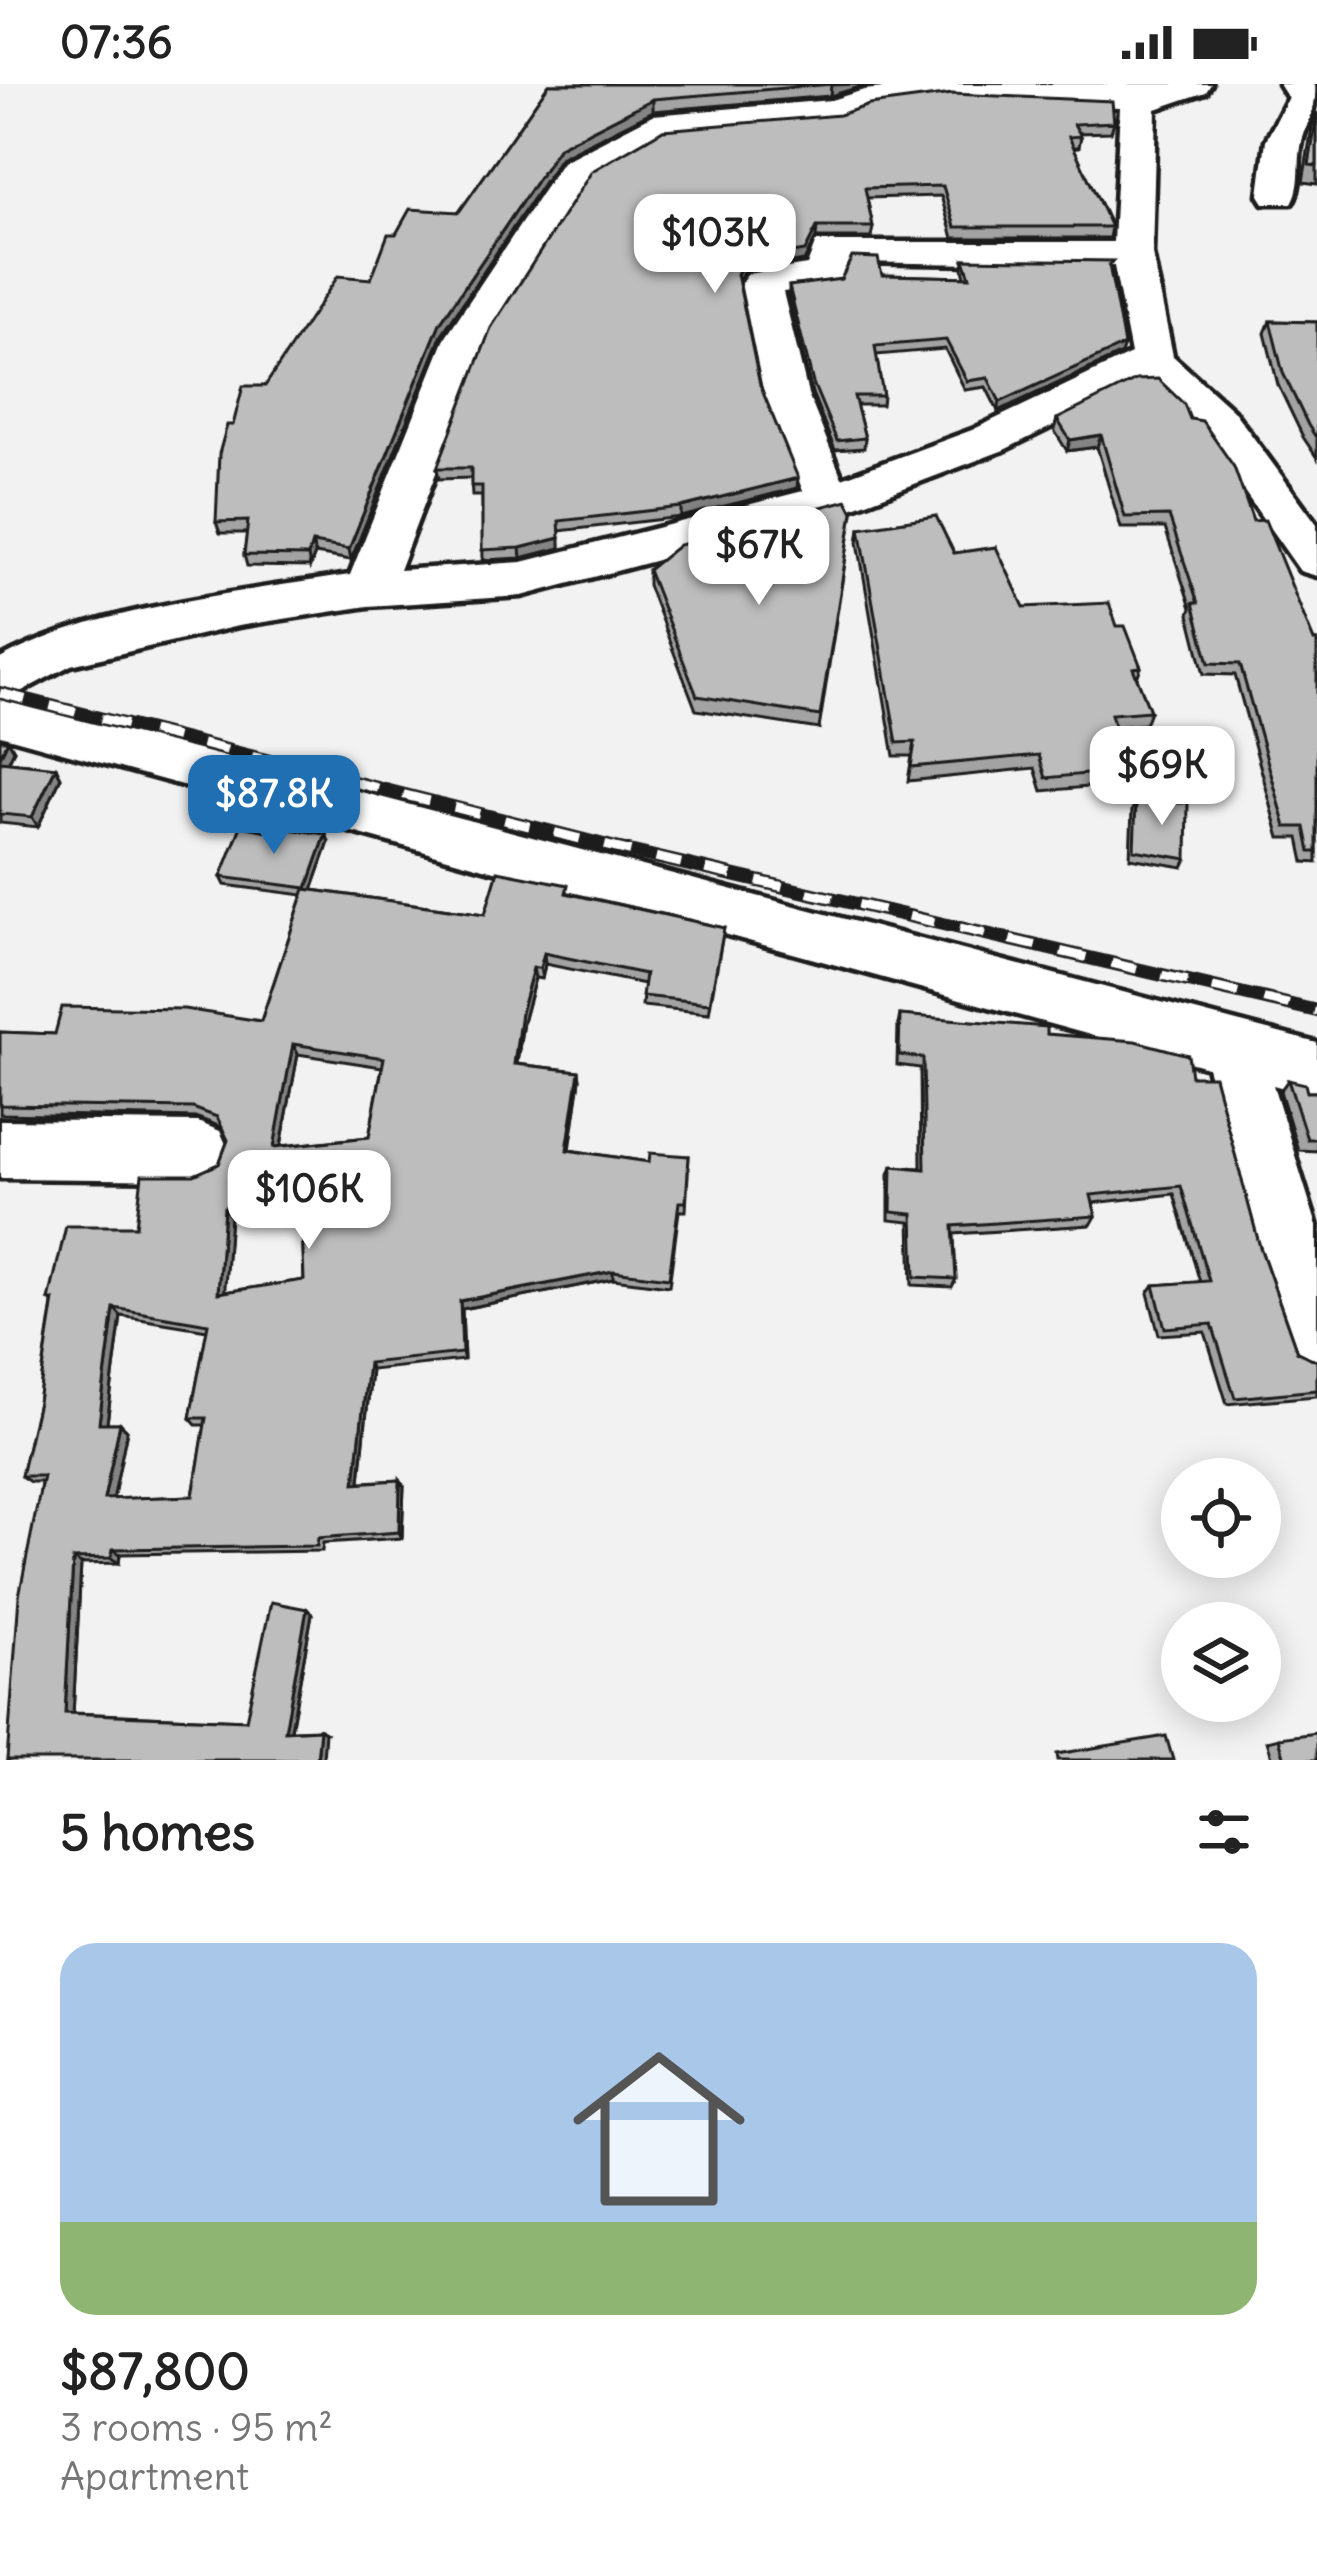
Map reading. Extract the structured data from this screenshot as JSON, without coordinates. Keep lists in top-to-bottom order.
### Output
{
  "page": {
    "status": "07:36",
    "price": [
      "$103K",
      "$67K",
      "$69K",
      "$87.8K",
      "$106K"
    ],
    "heading": "5 homes",
    "list": [
      {
        "name": "$87,800",
        "note": "3 rooms · 95 m² · Apartment"
      }
    ]
  }
}
